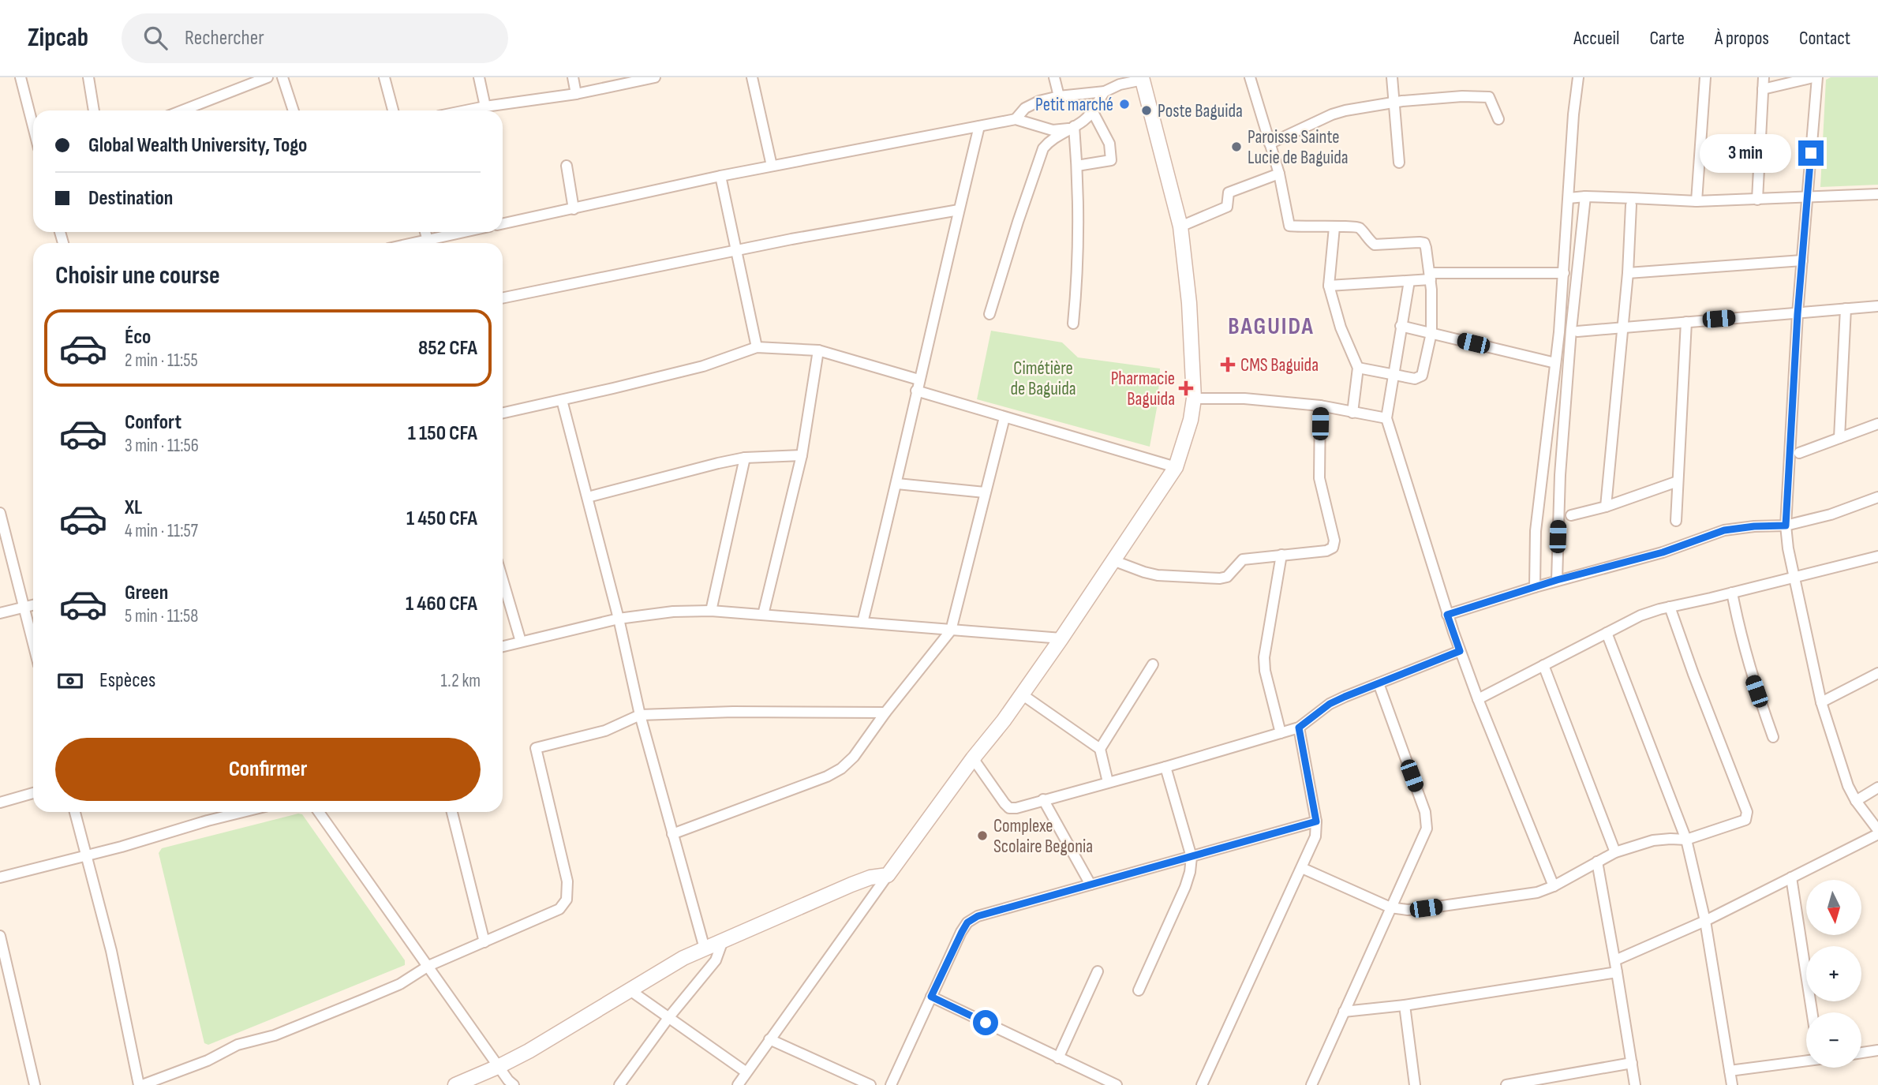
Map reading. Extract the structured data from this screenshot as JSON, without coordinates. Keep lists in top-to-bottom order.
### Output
{
  "districts": ["BAGUIDA"],
  "parks": ["Cimétière de Baguida"],
  "places": {
    "other": [
      "Petit marché",
      "Poste Baguida",
      "Paroisse Sainte Lucie de Baguida",
      "Complexe Scolaire Begonia"
    ],
    "health": ["CMS Baguida", "Pharmacie Baguida"]
  },
  "north": "bottom",
  "page": {
    "header": "Zipcab",
    "search": "Rechercher",
    "nav": [
      "Accueil",
      "Carte",
      "À propos",
      "Contact"
    ],
    "banner": ["Global Wealth University, Togo", "Destination"],
    "bubble": "3 min",
    "heading": "Choisir une course",
    "list": [
      {
        "name": "Éco",
        "note": "2 min · 11:55",
        "value": "852 CFA"
      },
      {
        "name": "Confort",
        "note": "3 min · 11:56",
        "value": "1 150 CFA"
      },
      {
        "name": "XL",
        "note": "4 min · 11:57",
        "value": "1 450 CFA"
      },
      {
        "name": "Green",
        "note": "5 min · 11:58",
        "value": "1 460 CFA"
      }
    ],
    "pay": ["Espèces", "1.2 km"],
    "buttons": "Confirmer",
    "map_buttons": ["+", "−"]
  }
}
